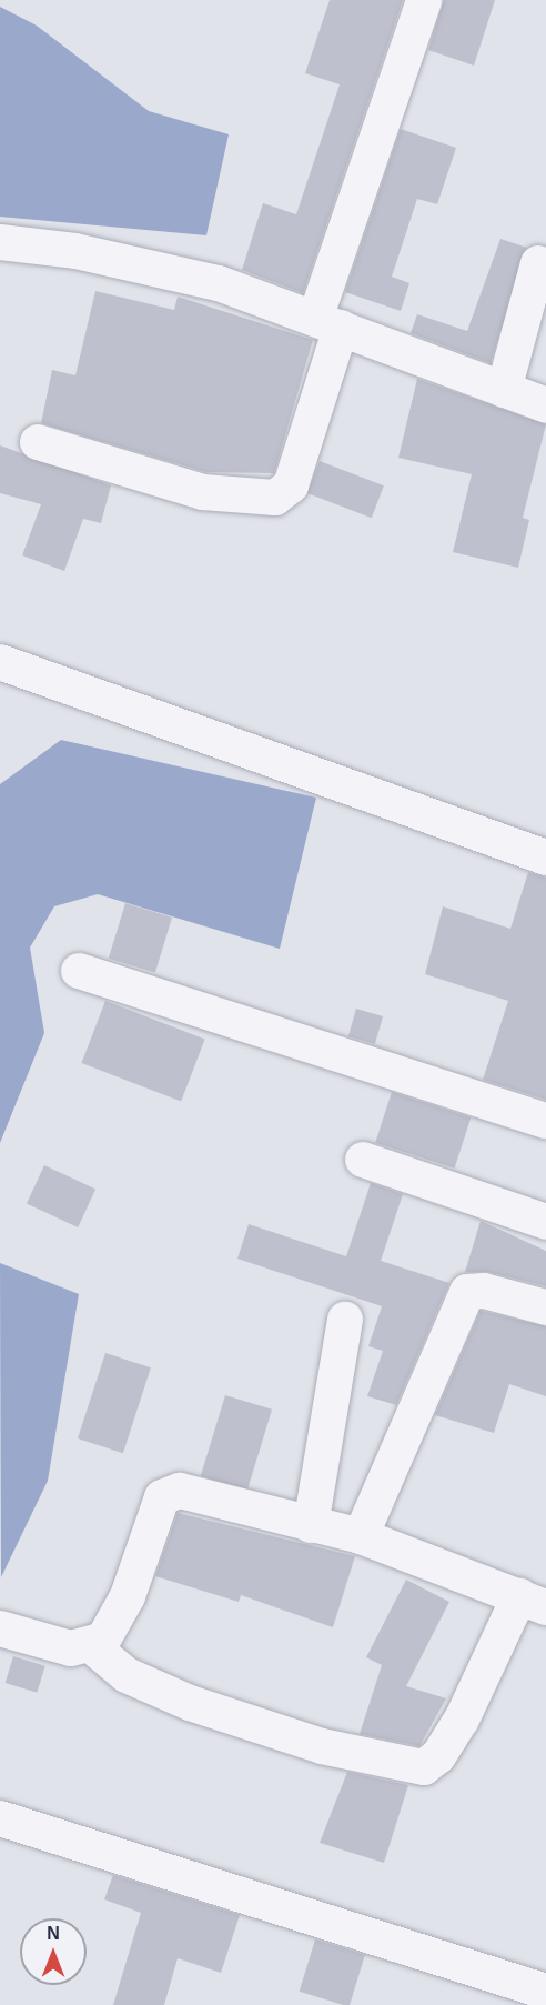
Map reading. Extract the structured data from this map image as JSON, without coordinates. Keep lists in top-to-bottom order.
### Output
{
  "north": "top"
}
